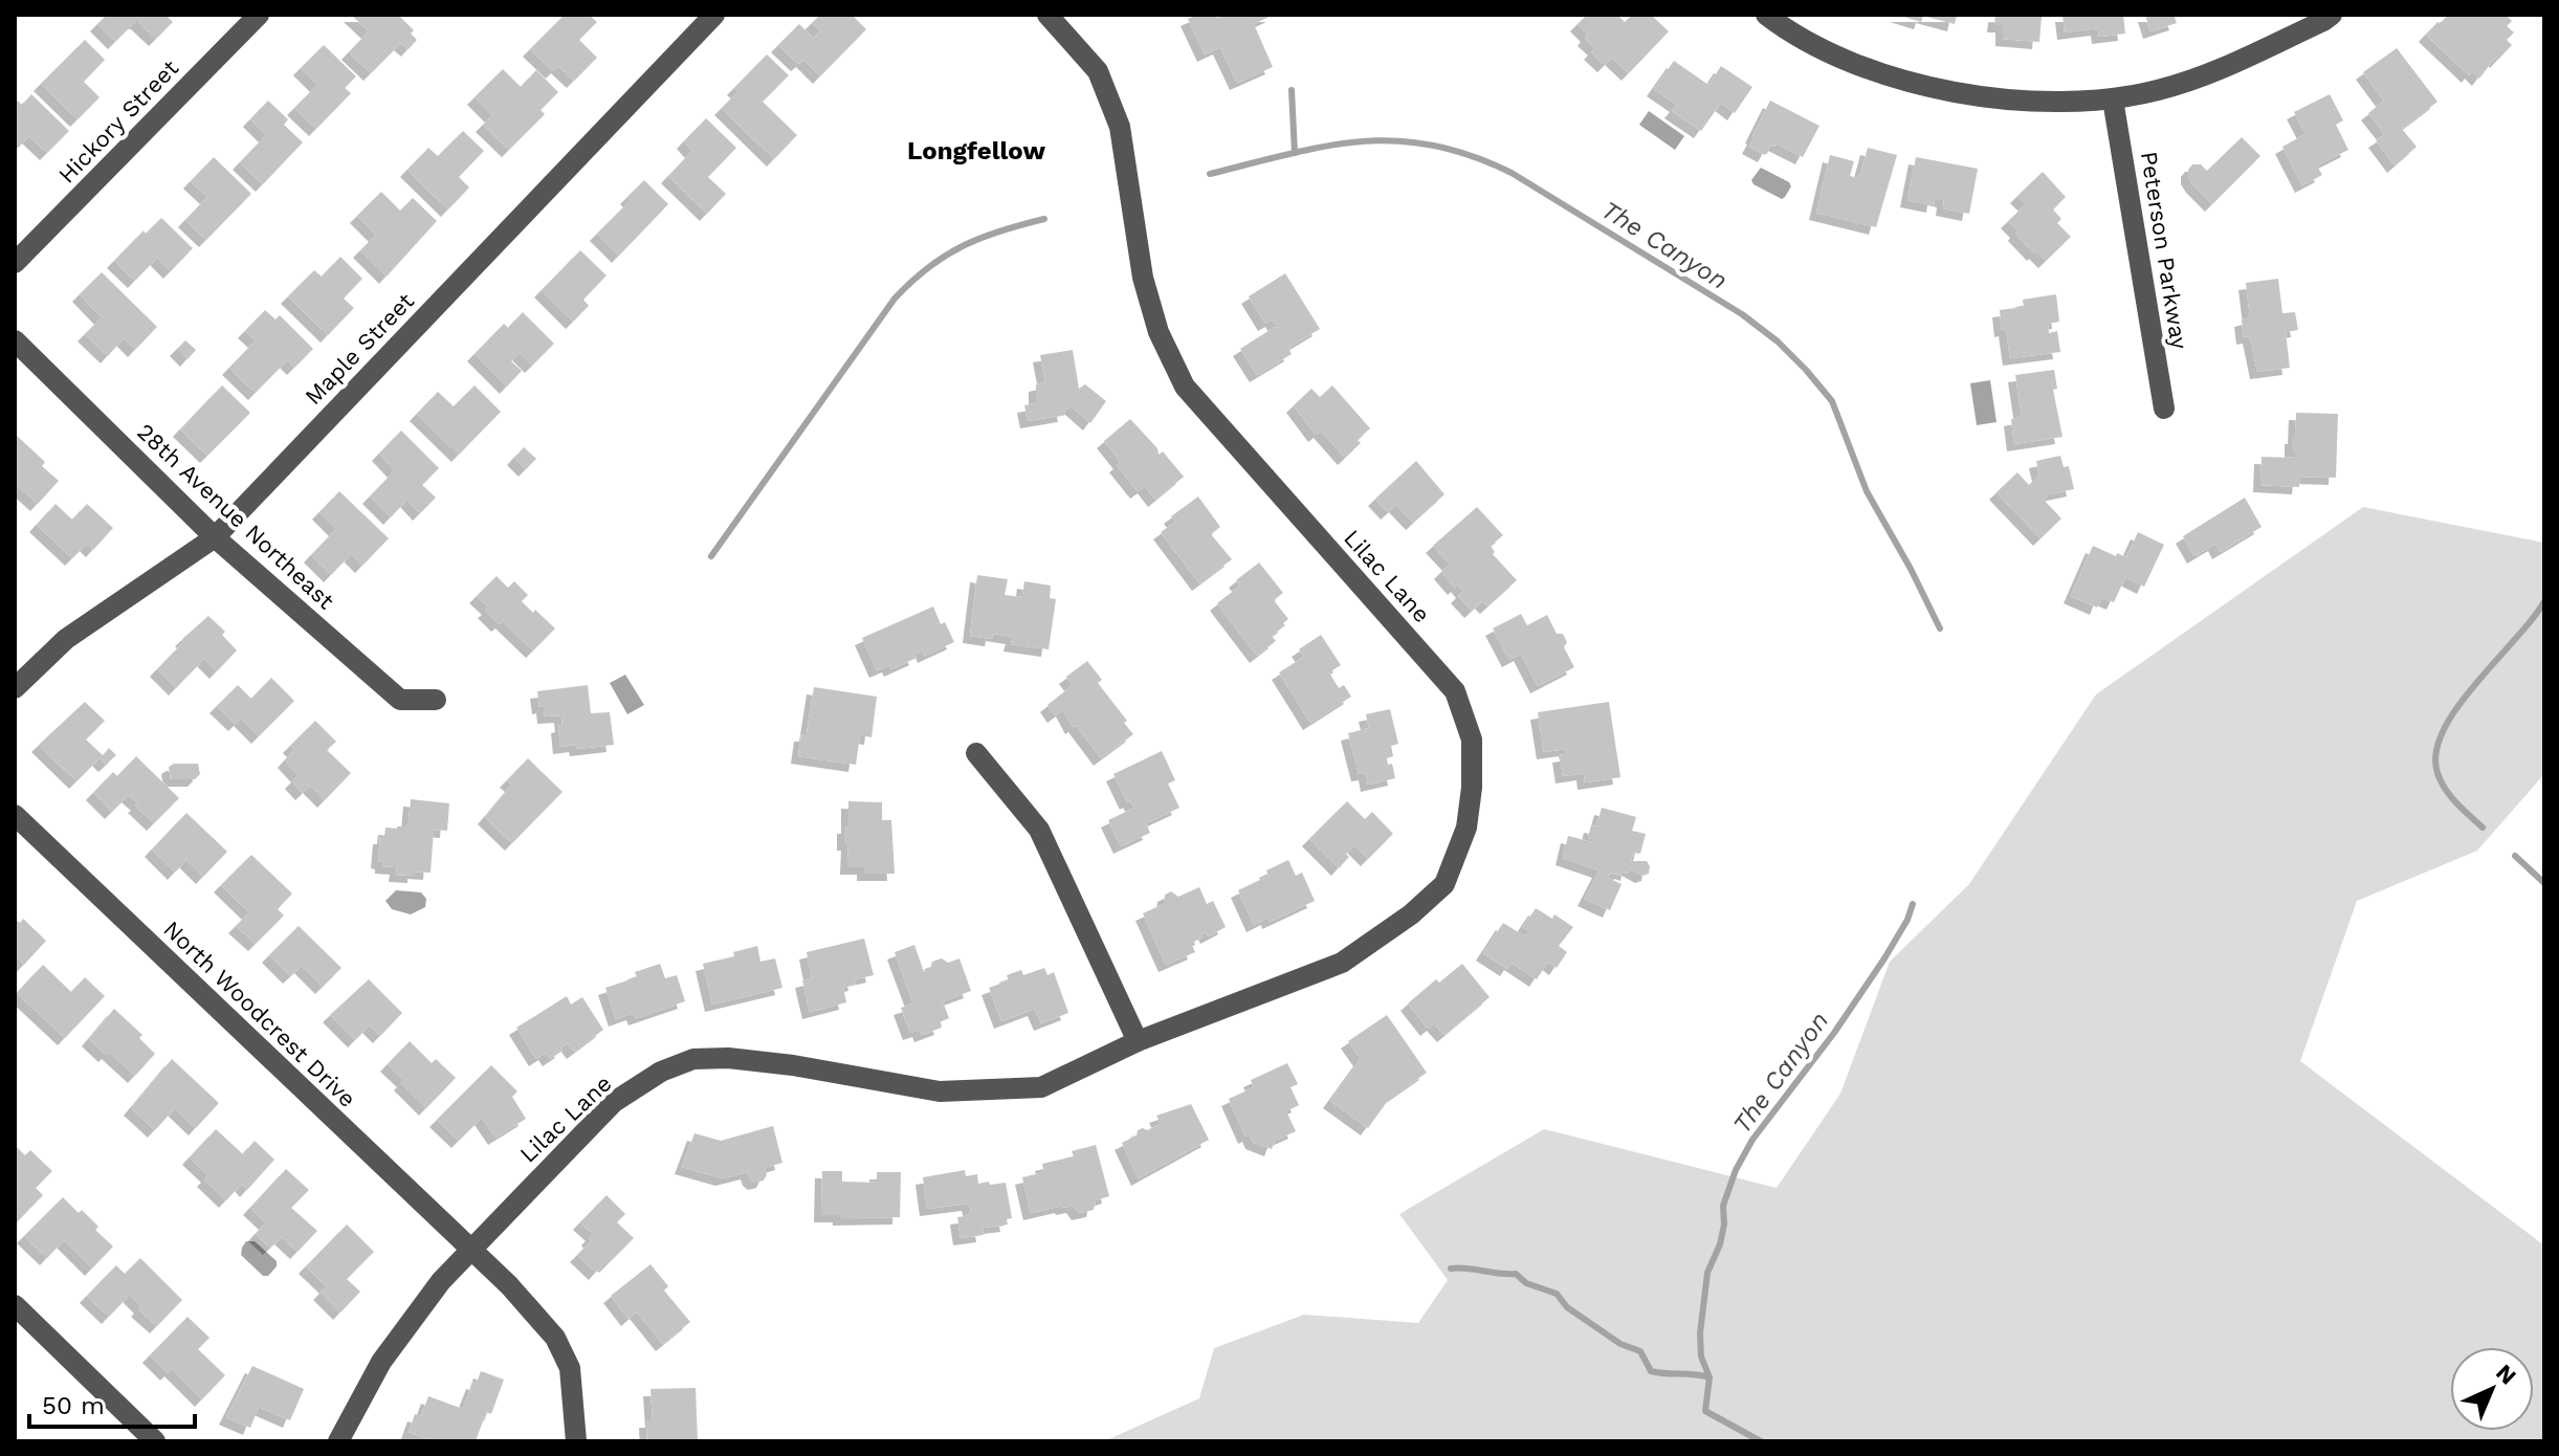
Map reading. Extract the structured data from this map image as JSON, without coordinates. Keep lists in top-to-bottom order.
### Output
{
  "streets": {
    "street": [
      "Hickory Street",
      "Peterson Parkway",
      "Maple Street",
      "28th Avenue Northeast",
      "Lilac Lane",
      "North Woodcrest Drive"
    ]
  },
  "crossings": [
    ["Maple Street", "28th Avenue Northeast"],
    ["Lilac Lane", "North Woodcrest Drive"]
  ],
  "districts": ["Longfellow"],
  "water": ["The Canyon"],
  "scale_bar": "50 m",
  "north": "top right"
}
